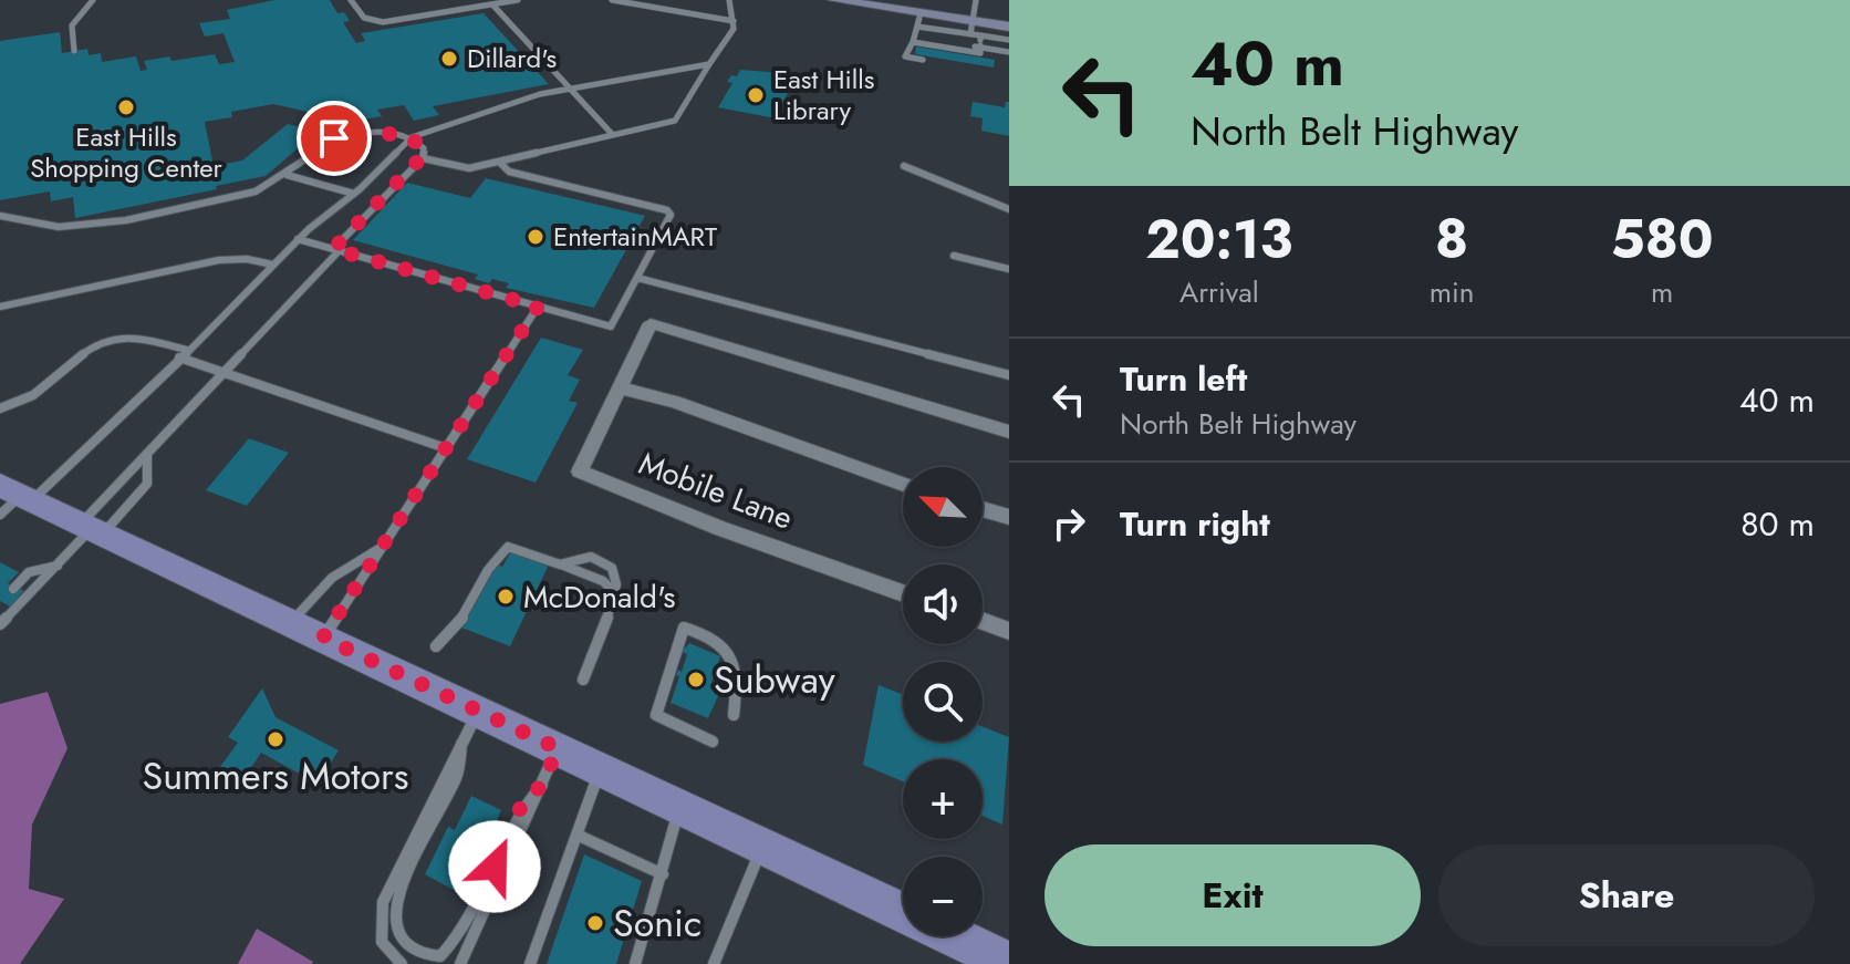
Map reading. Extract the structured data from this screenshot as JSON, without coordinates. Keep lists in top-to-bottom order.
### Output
{
  "streets": {
    "street": ["Mobile Lane"]
  },
  "places": [
    "Dillard's",
    "East Hills Library",
    "East Hills Shopping Center",
    "EntertainMART",
    "McDonald's",
    "Subway",
    "Summers Motors",
    "Sonic"
  ],
  "north": "top left",
  "page": {
    "turn": ["40 m", "North Belt Highway"],
    "eta": [
      "20:13",
      "Arrival",
      "8",
      "min",
      "580",
      "m"
    ],
    "list": [
      {
        "name": "Turn left",
        "note": "North Belt Highway",
        "value": "40 m"
      },
      {
        "name": "Turn right",
        "value": "80 m"
      }
    ],
    "map_buttons": ["+", "−"],
    "buttons": ["Exit", "Share"]
  }
}
